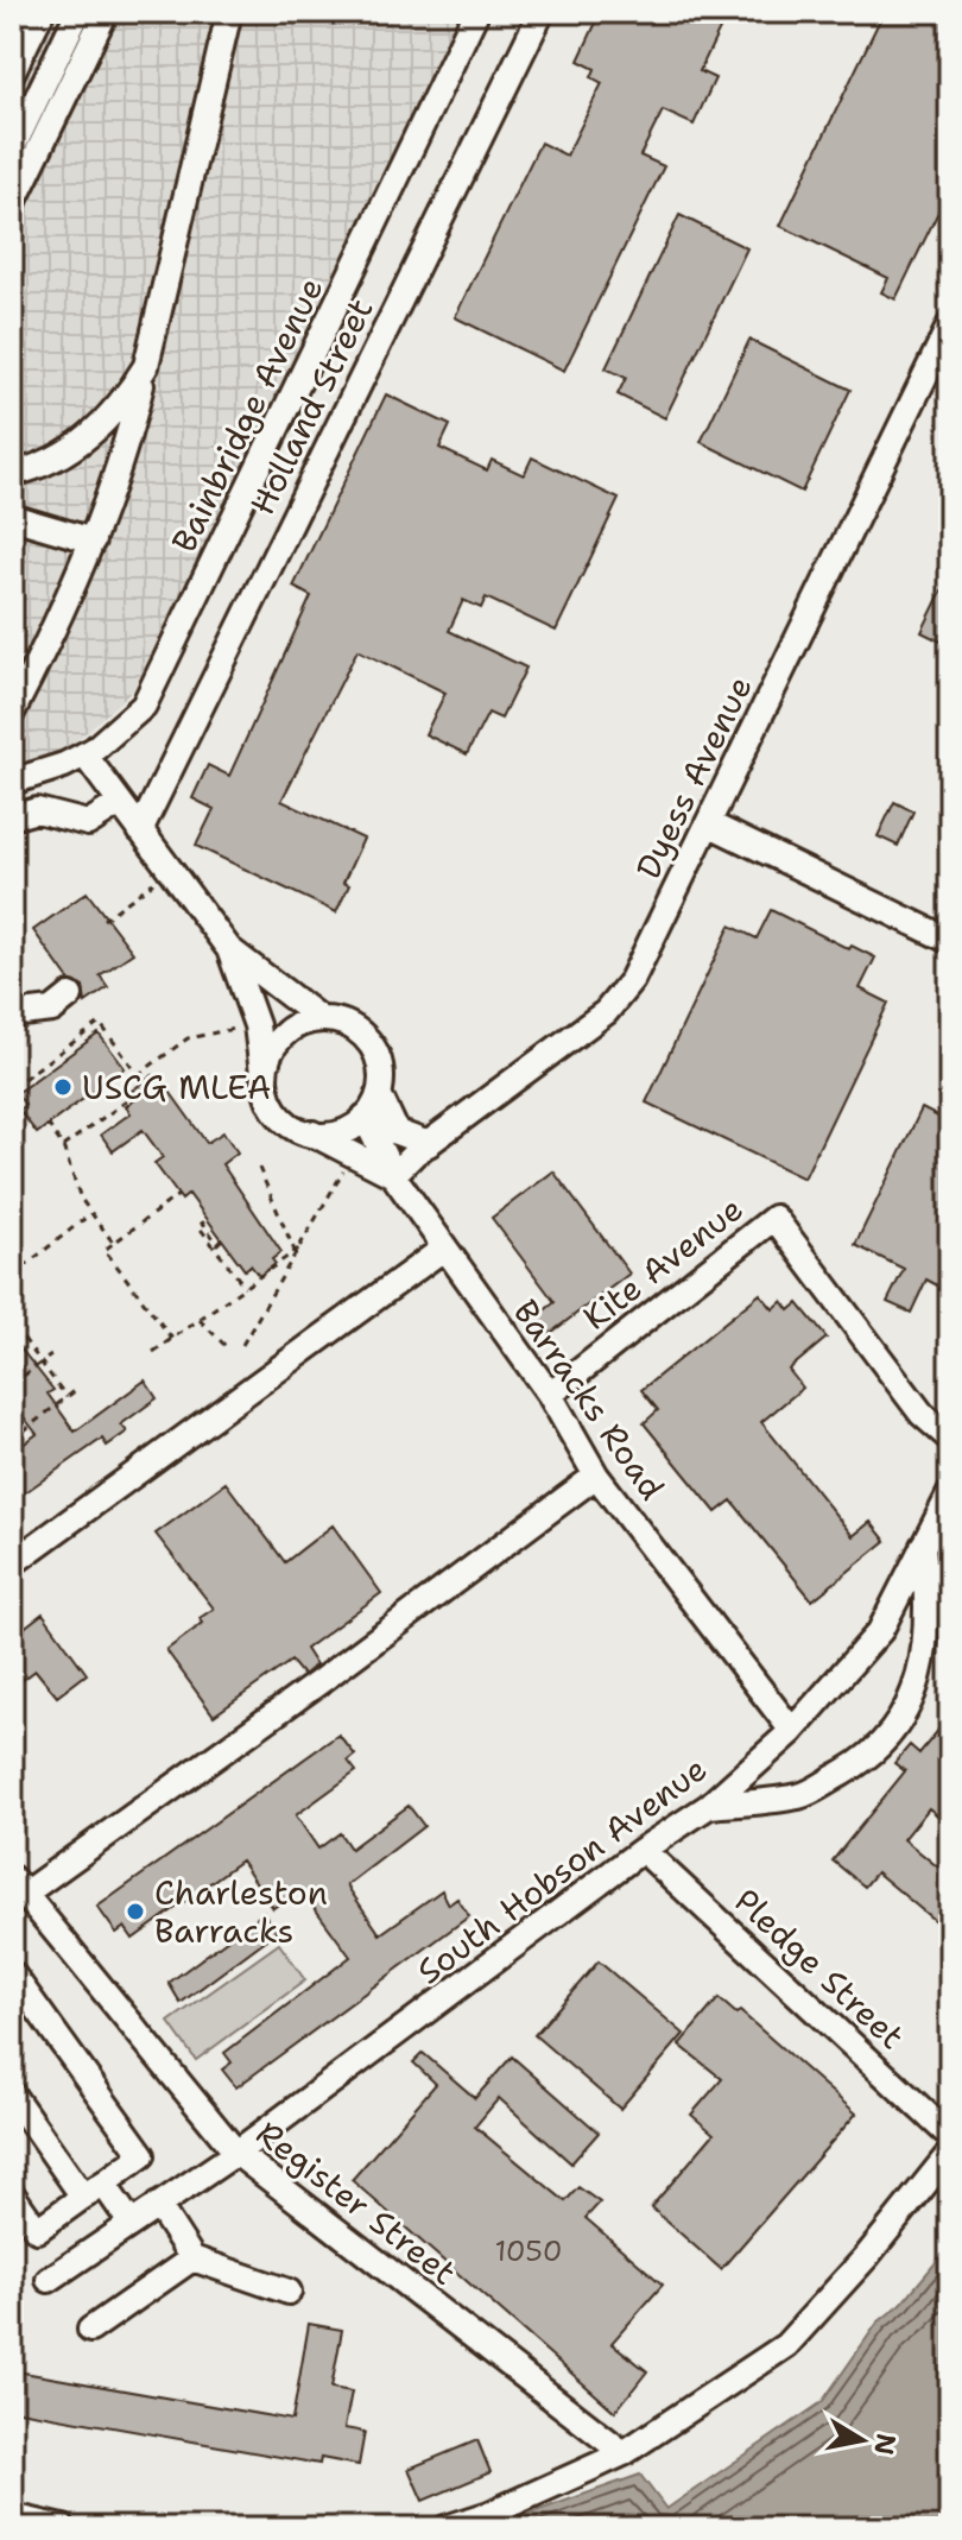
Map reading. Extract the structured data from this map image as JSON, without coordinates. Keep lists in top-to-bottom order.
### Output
{
  "streets": {
    "street": [
      "Holland Street",
      "Bainbridge Avenue",
      "Dyess Avenue",
      "Kite Avenue",
      "Barracks Road",
      "South Hobson Avenue",
      "Pledge Street",
      "Register Street"
    ]
  },
  "crossings": [
    ["Dyess Avenue", "Barracks Road"],
    ["Kite Avenue", "Barracks Road"],
    ["Barracks Road", "South Hobson Avenue"],
    ["South Hobson Avenue", "Pledge Street"],
    ["South Hobson Avenue", "Register Street"]
  ],
  "places": ["USCG MLEA", "Charleston Barracks"],
  "house_numbers": ["1050"],
  "north": "right"
}
